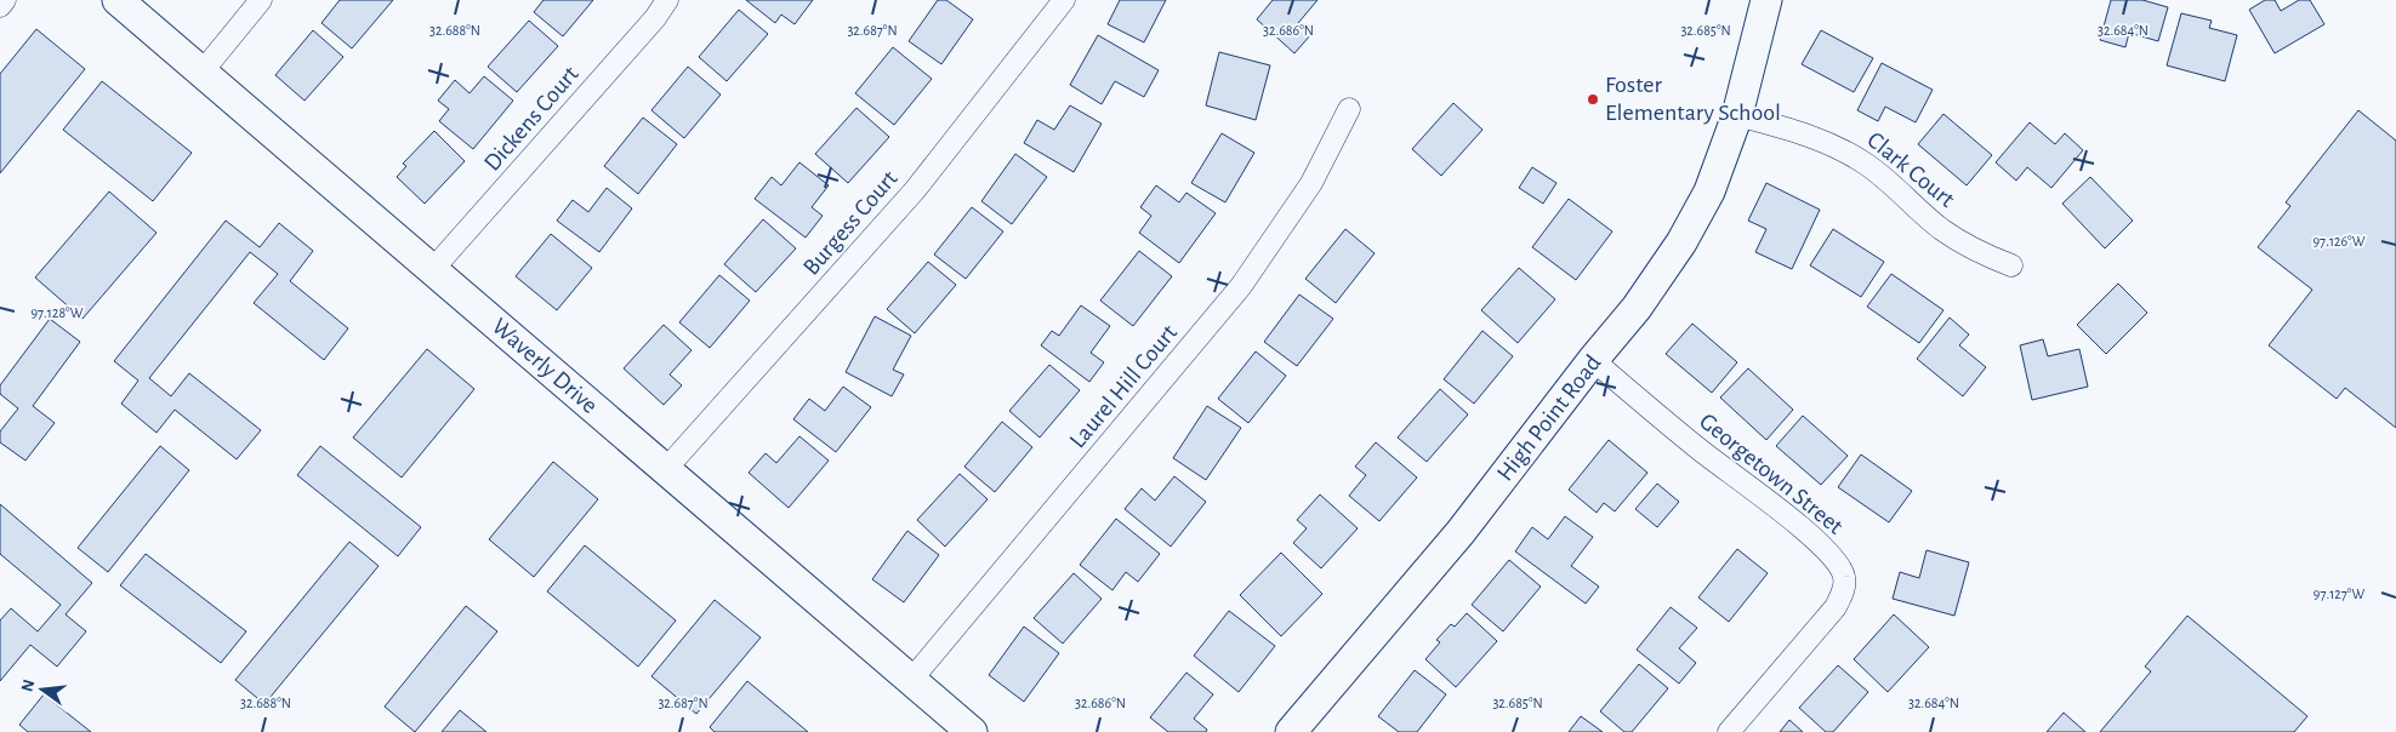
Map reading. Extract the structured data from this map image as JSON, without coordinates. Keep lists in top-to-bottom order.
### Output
{
  "streets": {
    "street": [
      "Dickens Court",
      "Clark Court",
      "Burgess Court",
      "Waverly Drive",
      "Laurel Hill Court",
      "High Point Road",
      "Georgetown Street"
    ]
  },
  "crossings": [
    ["Dickens Court", "Waverly Drive"],
    ["Clark Court", "High Point Road"],
    ["Burgess Court", "Waverly Drive"],
    ["Waverly Drive", "Laurel Hill Court"],
    ["High Point Road", "Georgetown Street"]
  ],
  "places": ["Foster Elementary School"],
  "north": "left",
  "coordinates": [
    "32.688°N",
    "32.687°N",
    "32.686°N",
    "32.685°N",
    "32.684°N",
    "97.126°W",
    "97.128°W",
    "97.127°W"
  ]
}
